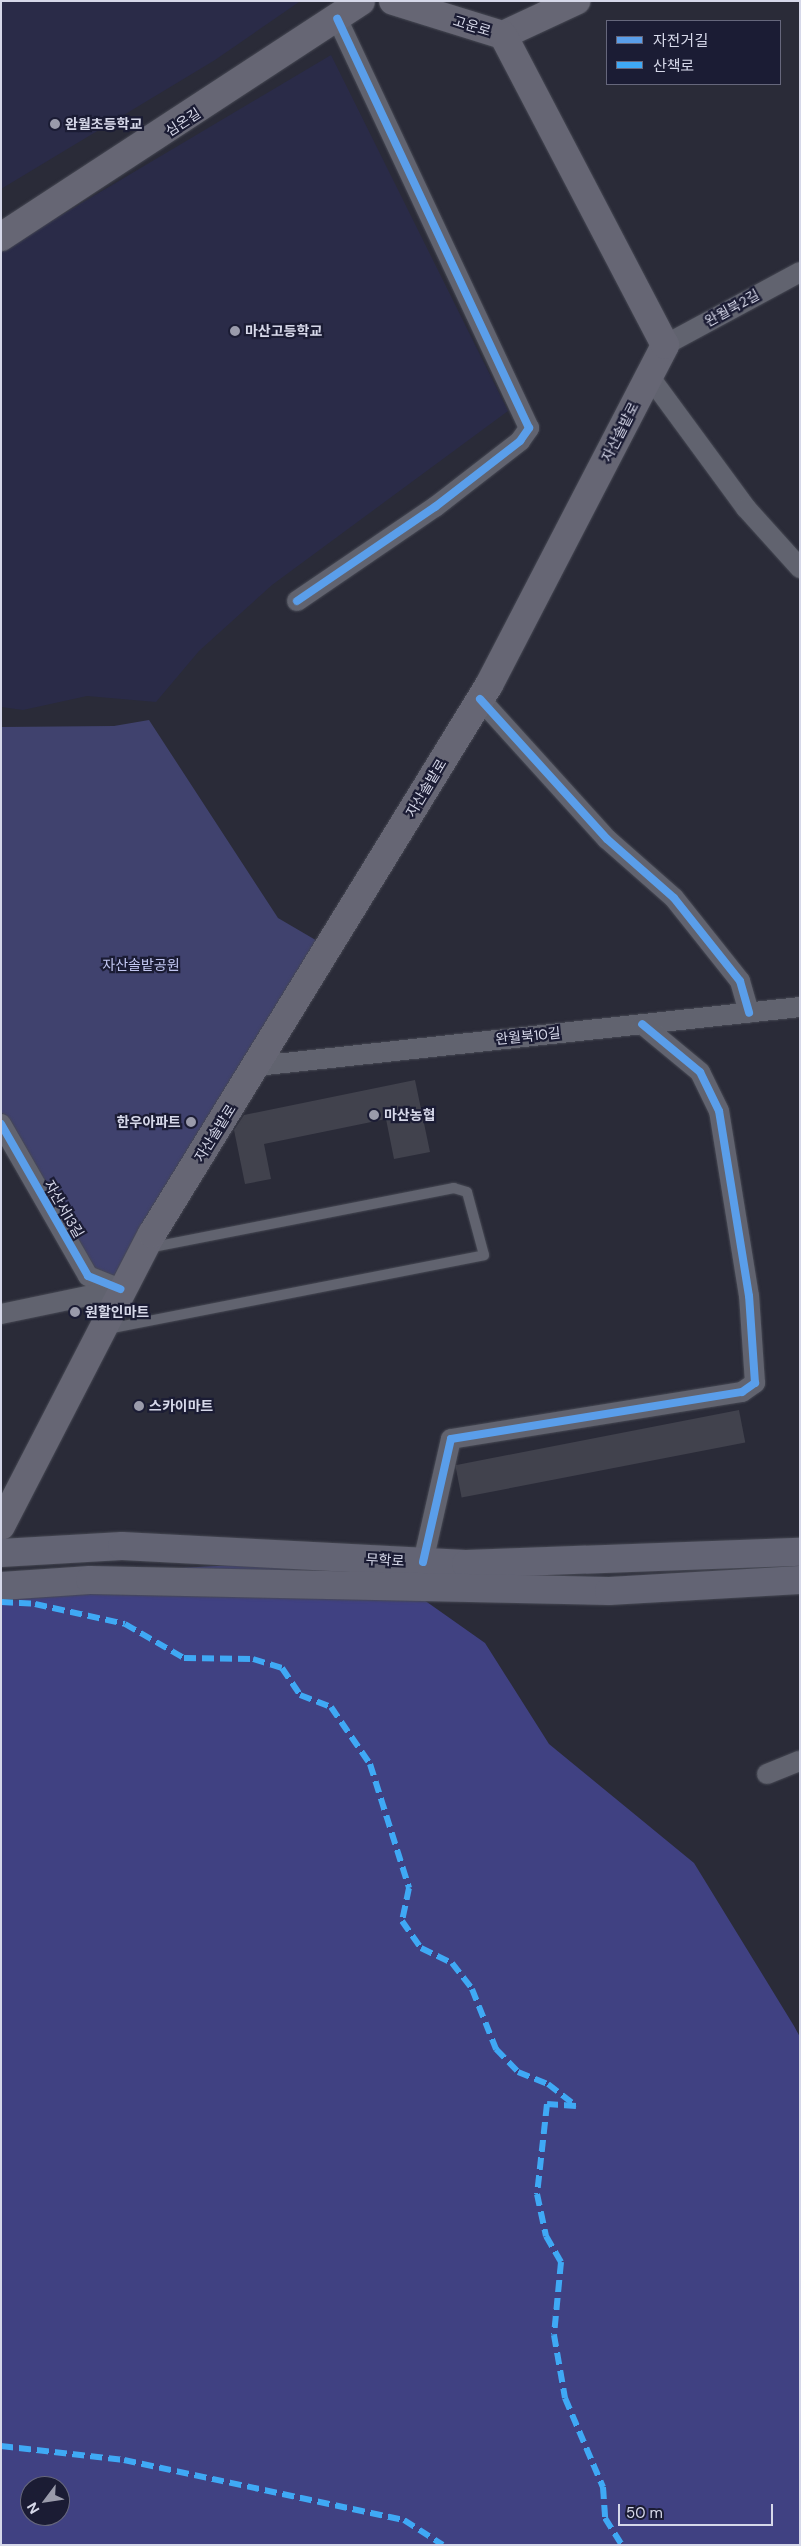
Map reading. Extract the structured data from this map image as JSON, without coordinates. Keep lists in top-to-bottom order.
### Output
{
  "streets": {
    "main road": [
      "고운로",
      "심온길",
      "자산솔밭로",
      "무학로"
    ],
    "street": ["완월북2길", "완월북10길", "자산서13길"]
  },
  "crossings": [
    ["완월북2길", "자산솔밭로"],
    ["자산솔밭로", "완월북10길"],
    ["자산솔밭로", "자산서13길"]
  ],
  "parks": ["자산솔밭공원"],
  "places": [
    "완월초등학교",
    "마산고등학교",
    "마산농협",
    "한우아파트",
    "원할인마트",
    "스카이마트"
  ],
  "legend": ["자전거길", "산책로"],
  "scale_bar": "50 m",
  "north": "bottom left"
}
